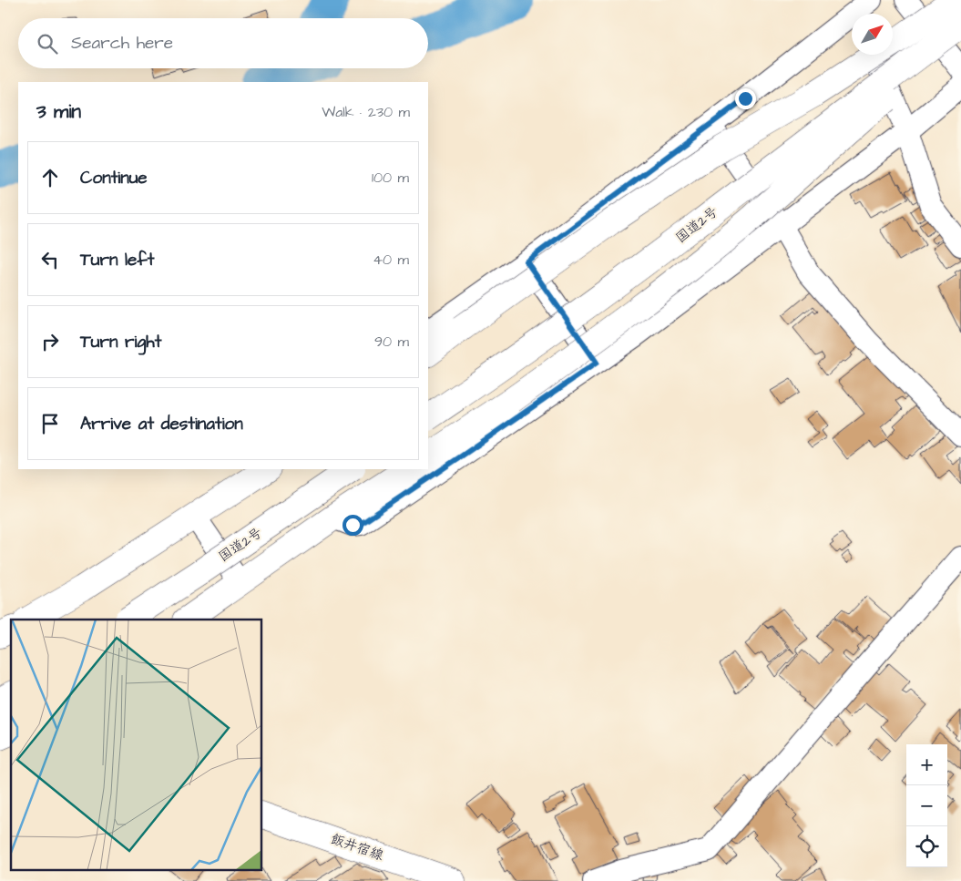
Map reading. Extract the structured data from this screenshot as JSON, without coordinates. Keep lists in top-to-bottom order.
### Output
{
  "streets": {
    "main road": ["国道2号", "飯井宿線"]
  },
  "north": "top right",
  "page": {
    "search": "Search here",
    "heading": ["3 min", "Walk · 230 m"],
    "list": [
      ["Continue", "100 m"],
      ["Turn left", "40 m"],
      ["Turn right", "90 m"],
      "Arrive at destination"
    ],
    "map_buttons": ["+", "−"]
  }
}
